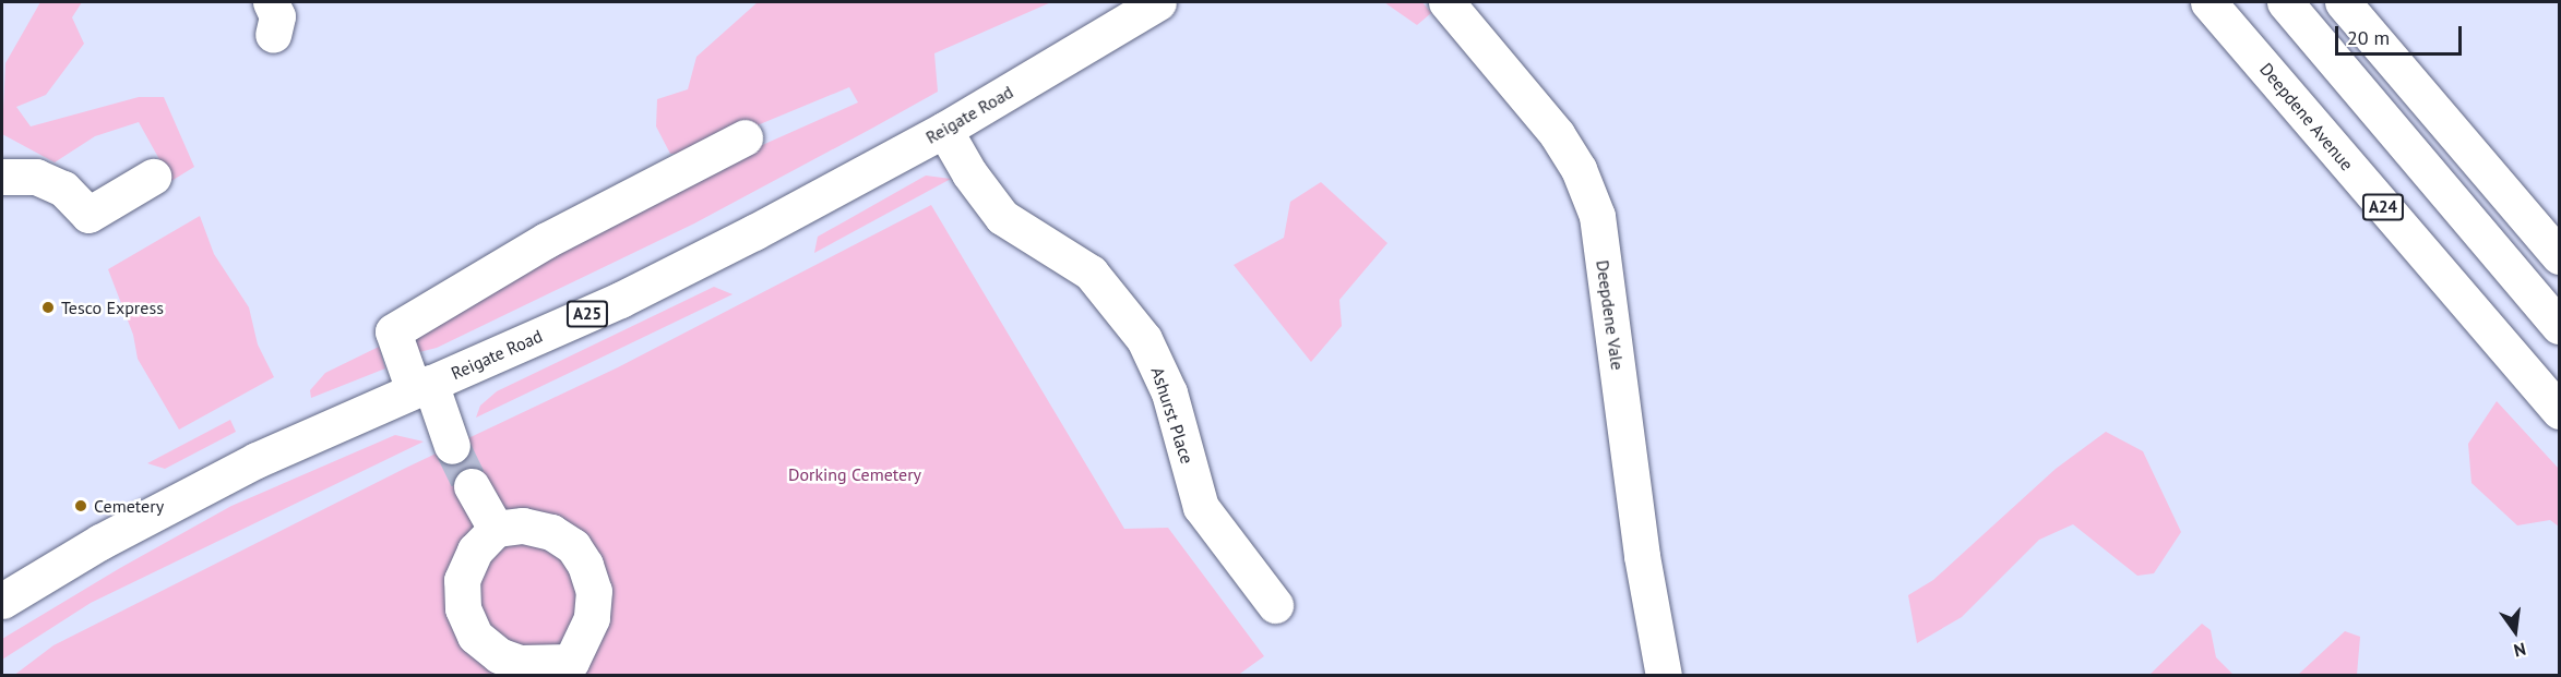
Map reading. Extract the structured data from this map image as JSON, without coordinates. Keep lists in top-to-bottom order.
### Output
{
  "streets": {
    "main road": [
      "Reigate Road",
      "Deepdene Avenue",
      "A24",
      "A25",
      "Deepdene Vale",
      "Ashurst Place"
    ]
  },
  "crossings": [
    ["Reigate Road", "Ashurst Place"]
  ],
  "parks": ["Dorking Cemetery"],
  "places": ["Tesco Express", "Cemetery"],
  "scale_bar": "20 m",
  "north": "bottom"
}
